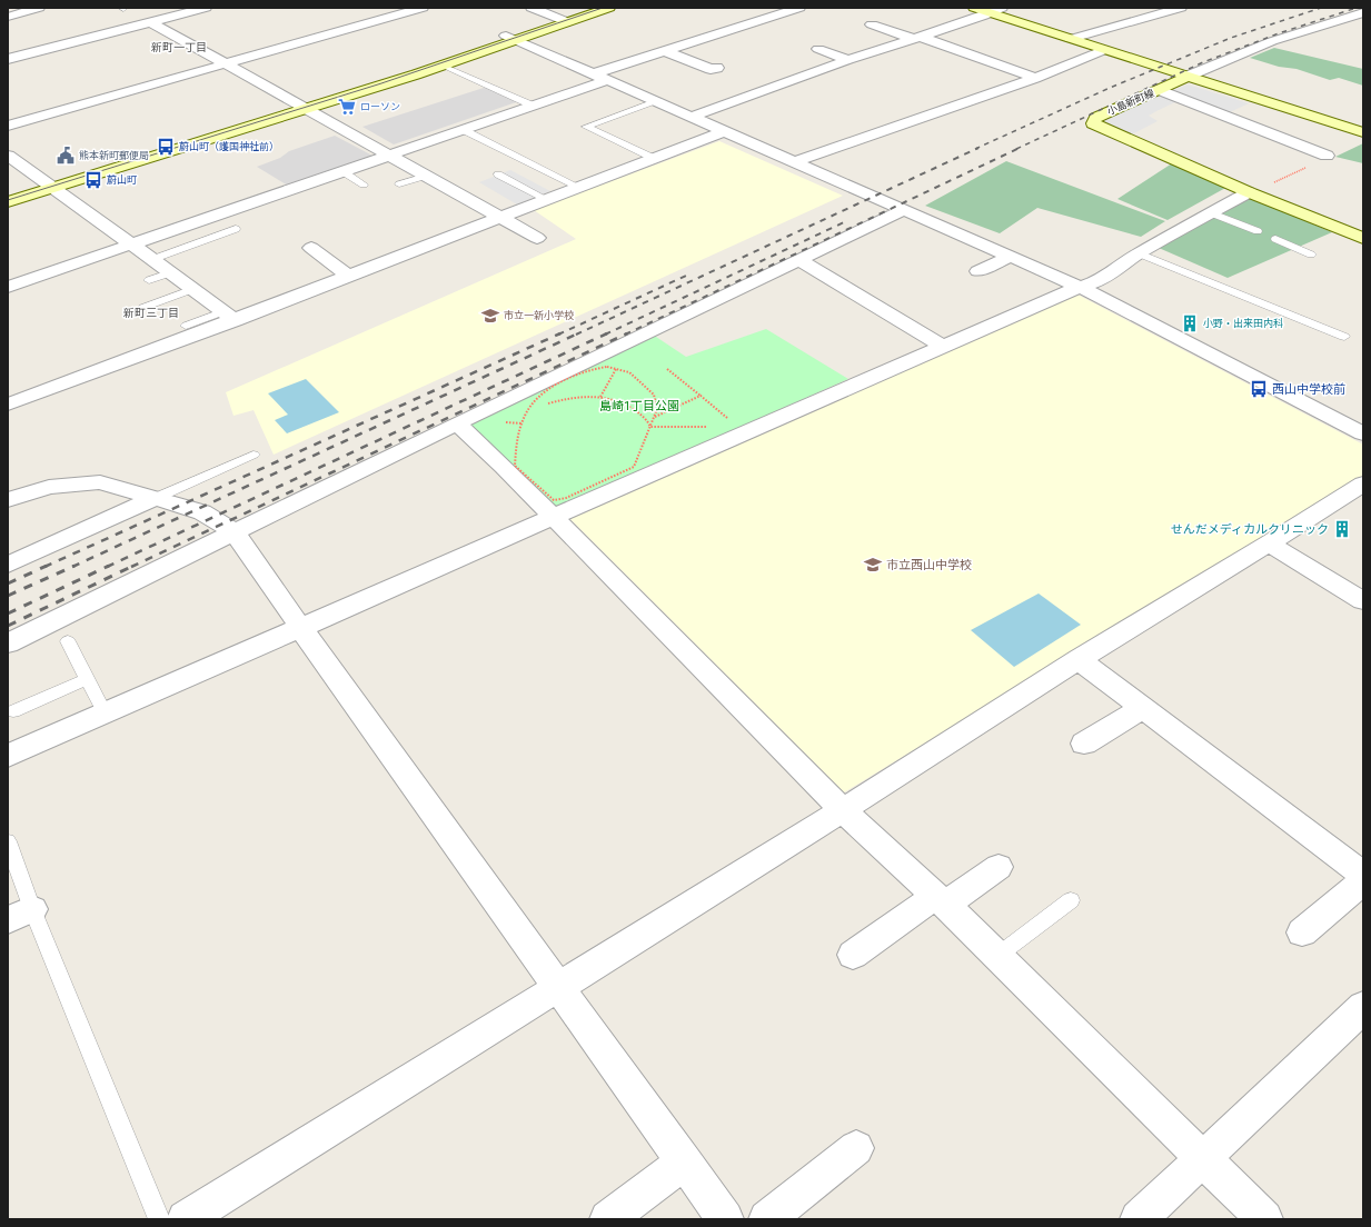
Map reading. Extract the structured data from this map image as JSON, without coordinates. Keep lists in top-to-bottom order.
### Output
{
  "streets": {
    "street": ["小島新町線"]
  },
  "districts": ["新町一丁目", "新町三丁目"],
  "parks": ["島崎1丁目公園"],
  "places": {
    "supermarket": ["ローソン"],
    "bus stop": ["蔚山町（護国神社前）", "蔚山町", "西山中学校前"],
    "public building": ["熊本新町郵便局"],
    "school or university": ["市立一新小学校", "市立西山中学校"],
    "building": ["小野・出来田内科", "せんだメディカルクリニック"]
  }
}
